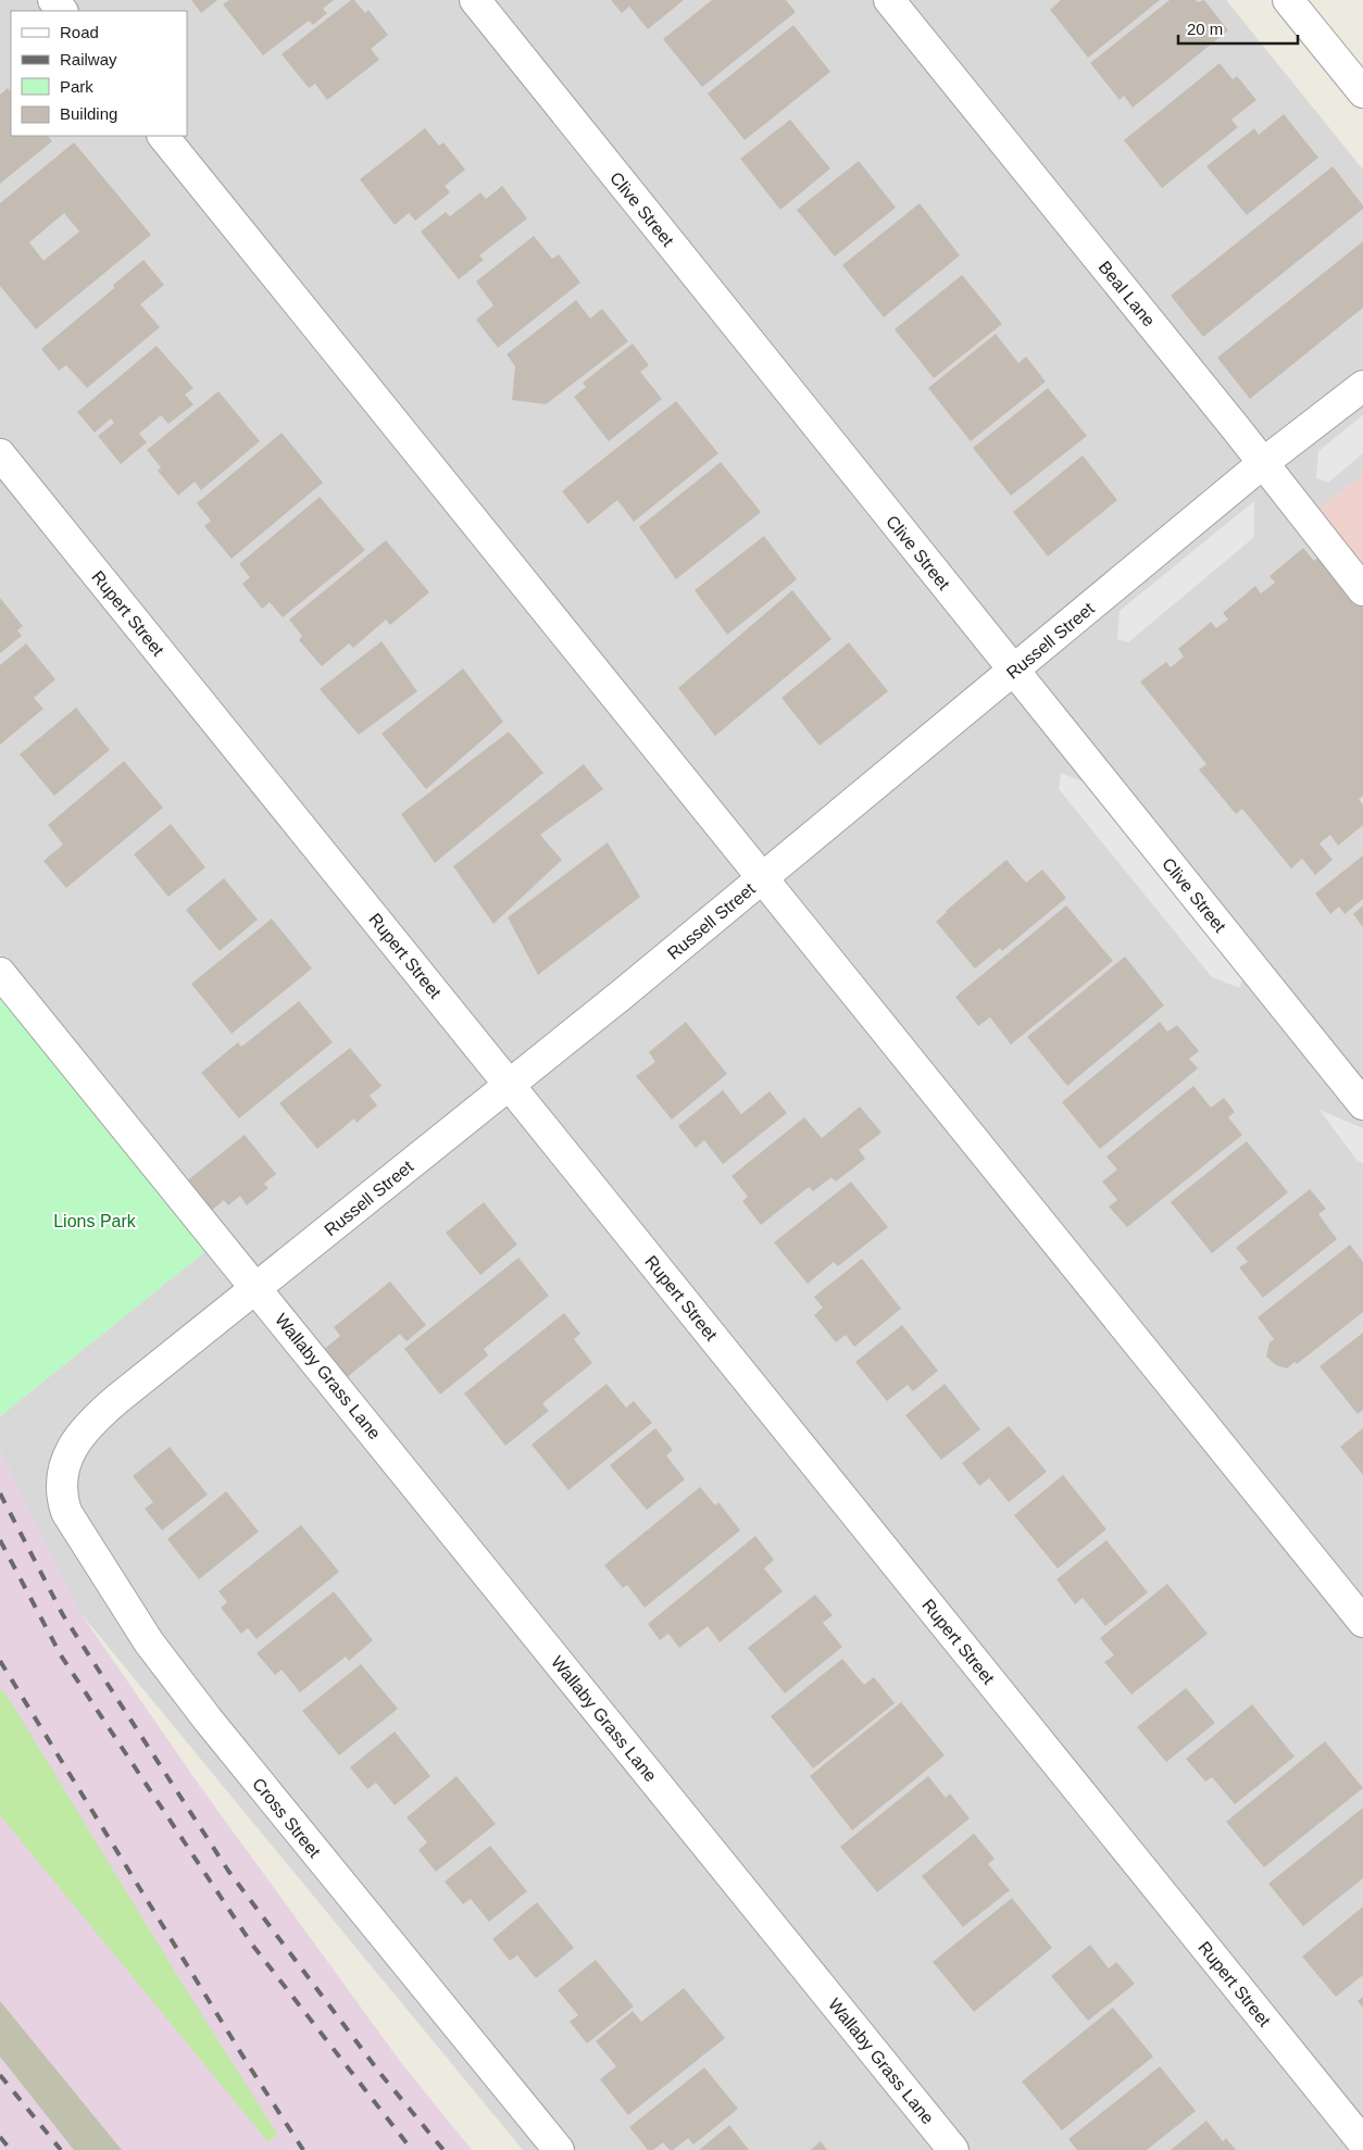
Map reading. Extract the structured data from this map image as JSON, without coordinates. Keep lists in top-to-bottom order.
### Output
{
  "streets": {
    "street": [
      "Clive Street",
      "Beal Lane",
      "Rupert Street",
      "Russell Street",
      "Wallaby Grass Lane",
      "Cross Street"
    ]
  },
  "crossings": [
    ["Clive Street", "Russell Street"],
    ["Beal Lane", "Russell Street"],
    ["Rupert Street", "Russell Street"],
    ["Russell Street", "Wallaby Grass Lane"],
    ["Russell Street", "Cross Street"]
  ],
  "parks": ["Lions Park"],
  "legend": [
    "Road",
    "Railway",
    "Park",
    "Building"
  ],
  "scale_bar": "20 m"
}
